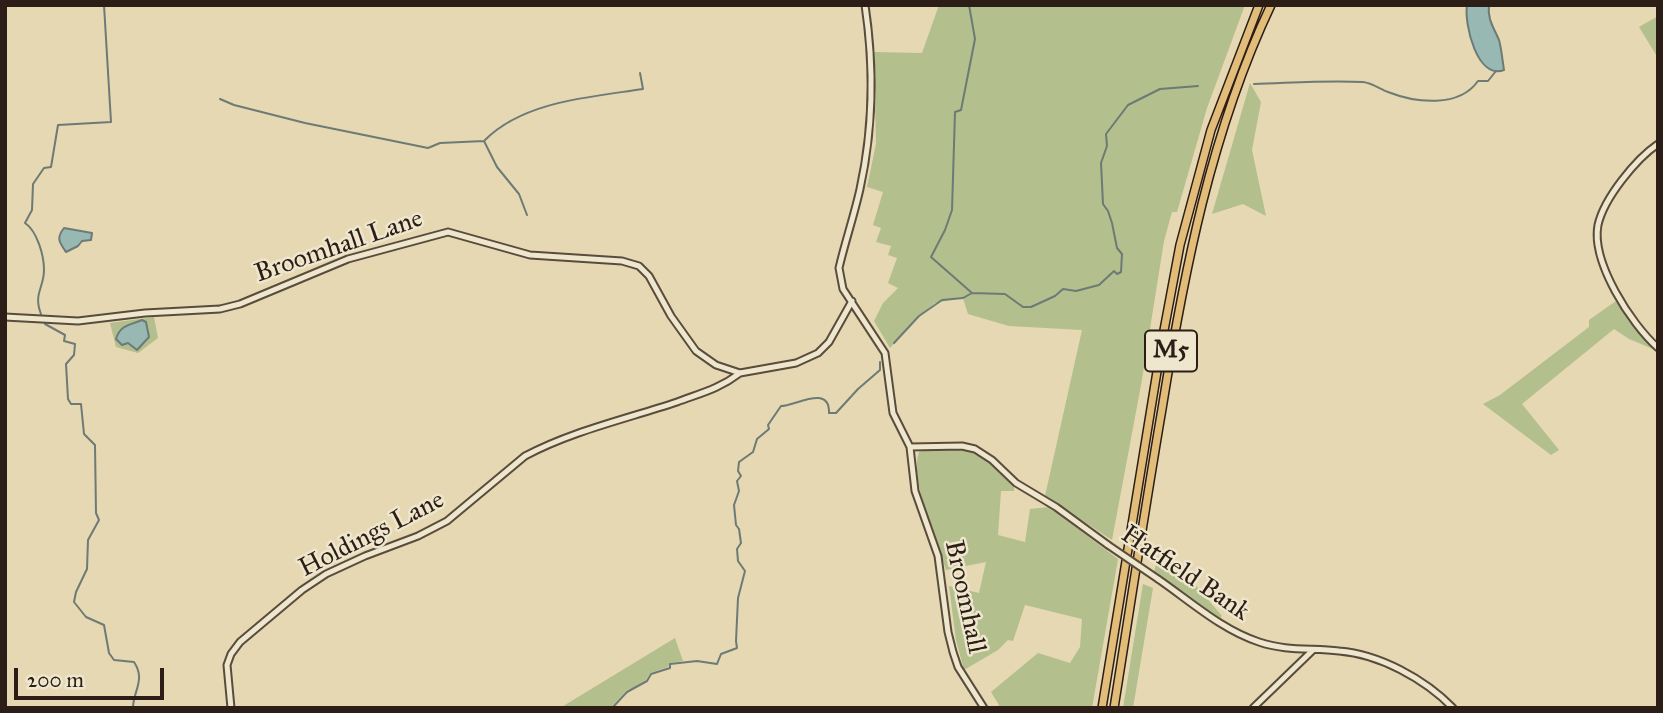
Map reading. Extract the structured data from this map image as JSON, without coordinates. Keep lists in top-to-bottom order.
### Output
{
  "streets": {
    "highway": ["M5"],
    "street": [
      "Broomhall Lane",
      "Holdings Lane",
      "Hatfield Bank",
      "Broomhall"
    ]
  },
  "crossings": [
    ["Broomhall Lane", "Holdings Lane"],
    ["Hatfield Bank", "Broomhall"]
  ],
  "scale_bar": "200 m"
}
